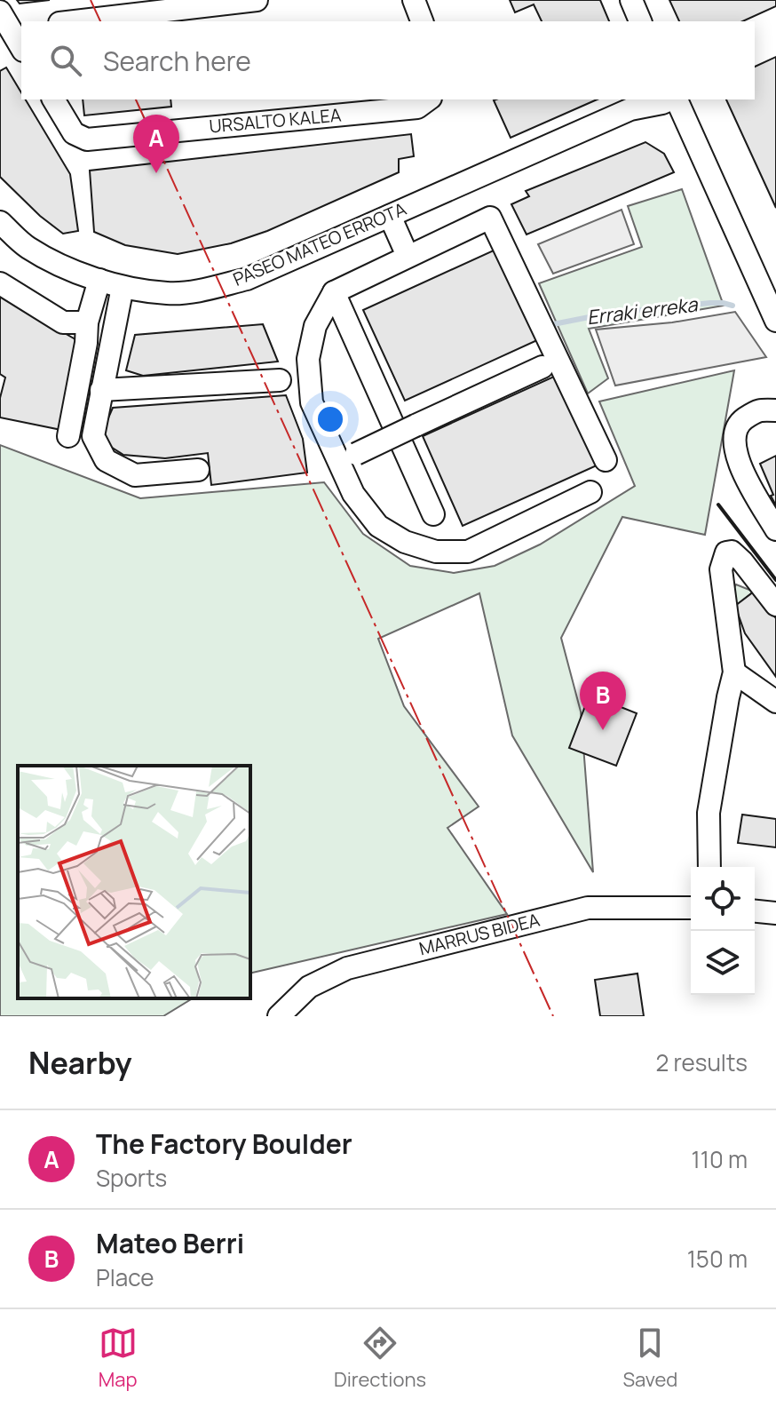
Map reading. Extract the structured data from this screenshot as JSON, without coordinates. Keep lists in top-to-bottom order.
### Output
{
  "streets": {
    "street": ["URSALTO KALEA", "PASEO MATEO ERROTA", "MARRUS BIDEA"]
  },
  "water": ["Erraki erreka"],
  "page": {
    "search": "Search here",
    "pins": ["A", "B"],
    "heading": ["Nearby", "2 results"],
    "list": [
      {
        "mark": "A",
        "name": "The Factory Boulder",
        "note": "Sports",
        "value": "110 m"
      },
      {
        "mark": "B",
        "name": "Mateo Berri",
        "note": "Place",
        "value": "150 m"
      }
    ],
    "nav": ["Map", "Directions", "Saved"]
  }
}
